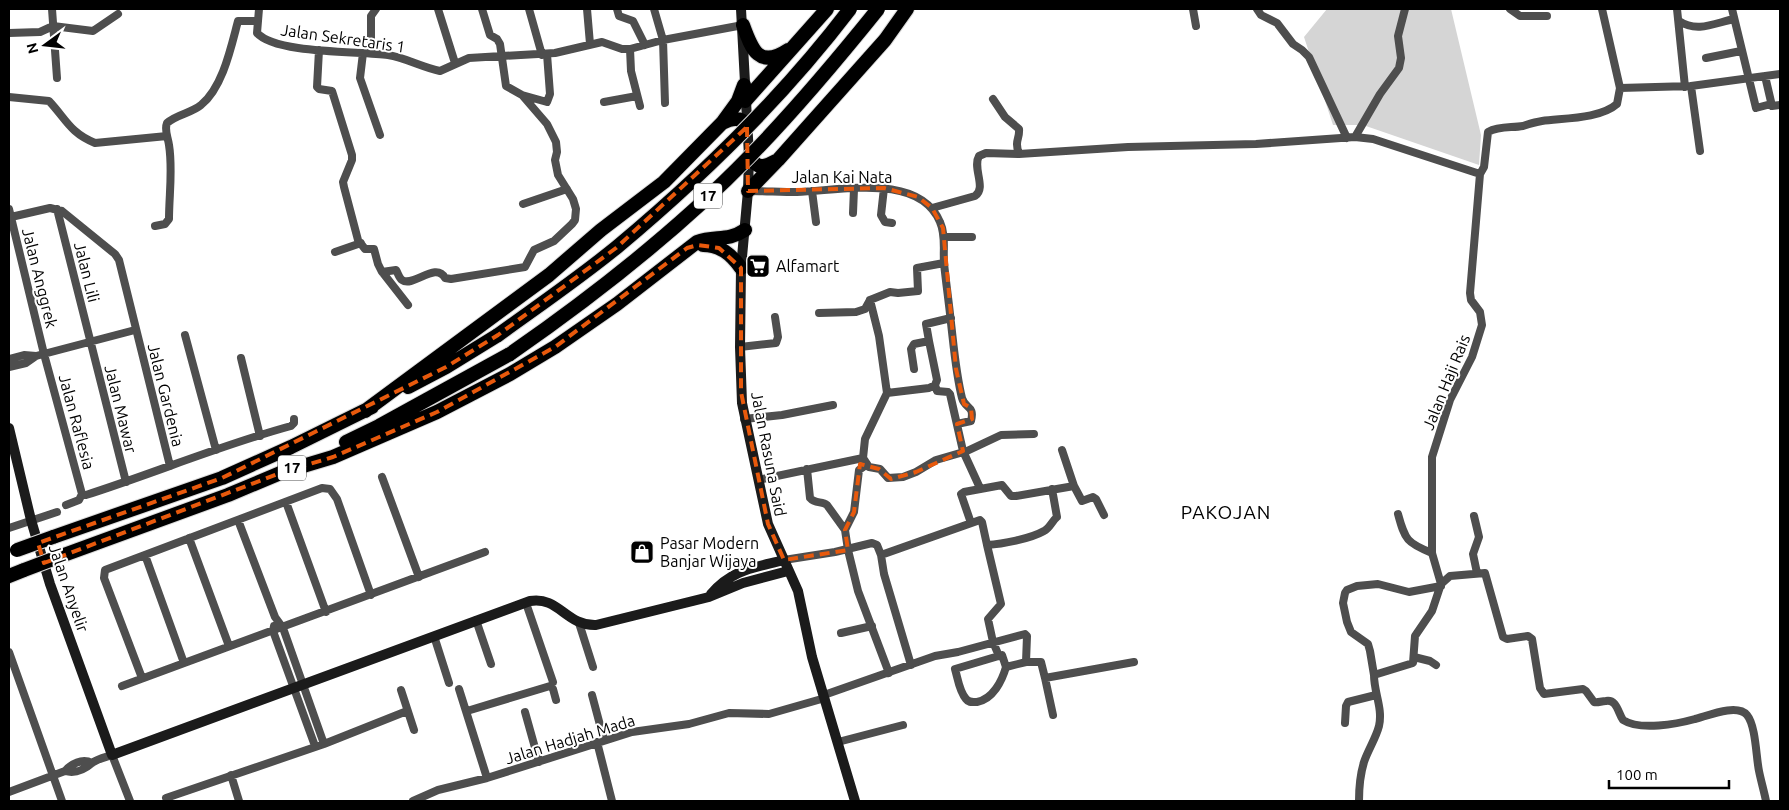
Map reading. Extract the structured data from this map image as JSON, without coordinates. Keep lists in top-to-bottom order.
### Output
{
  "streets": {
    "highway": ["17"],
    "street": [
      "Jalan Sekretaris 1",
      "Jalan Kai Nata",
      "Jalan Lili",
      "Jalan Anggrek",
      "Jalan Haji Rais",
      "Jalan Gardenia",
      "Jalan Mawar",
      "Jalan Raflesia",
      "Jalan Rasuna Said",
      "Jalan Anyelir",
      "Jalan Hadjah Mada"
    ]
  },
  "crossings": [
    ["Jalan Sekretaris 1", "Jalan Rasuna Said"],
    ["Jalan Kai Nata", "Jalan Rasuna Said"],
    ["Jalan Lili", "Jalan Gardenia"],
    ["Jalan Lili", "Jalan Mawar"],
    ["Jalan Anggrek", "Jalan Raflesia"],
    ["Jalan Rasuna Said", "Jalan Hadjah Mada"]
  ],
  "districts": ["PAKOJAN"],
  "places": {
    "supermarket": ["Alfamart"],
    "shop": ["Pasar Modern Banjar Wijaya"]
  },
  "scale_bar": "100 m",
  "north": "left"
}
